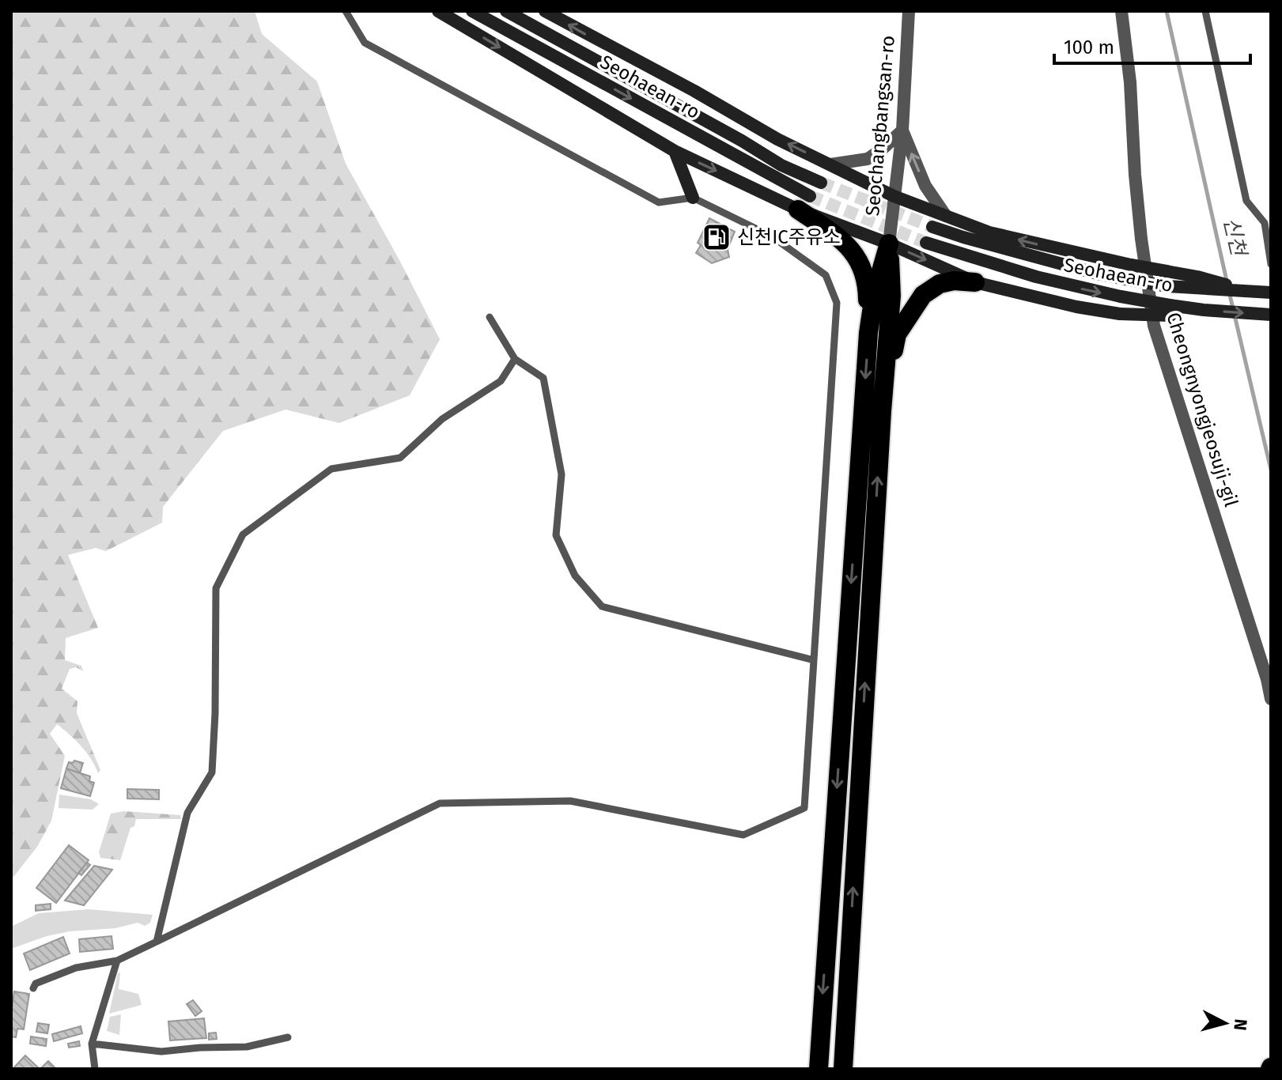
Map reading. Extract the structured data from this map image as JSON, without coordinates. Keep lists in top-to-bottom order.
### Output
{
  "streets": {
    "main road": ["Seohaean-ro"],
    "street": ["Seochangbangsan-ro", "Cheongnyongjeosuji-gil"]
  },
  "water": ["신천"],
  "places": {
    "fuel station": ["신천IC주유소"]
  },
  "scale_bar": "100 m",
  "north": "right"
}
